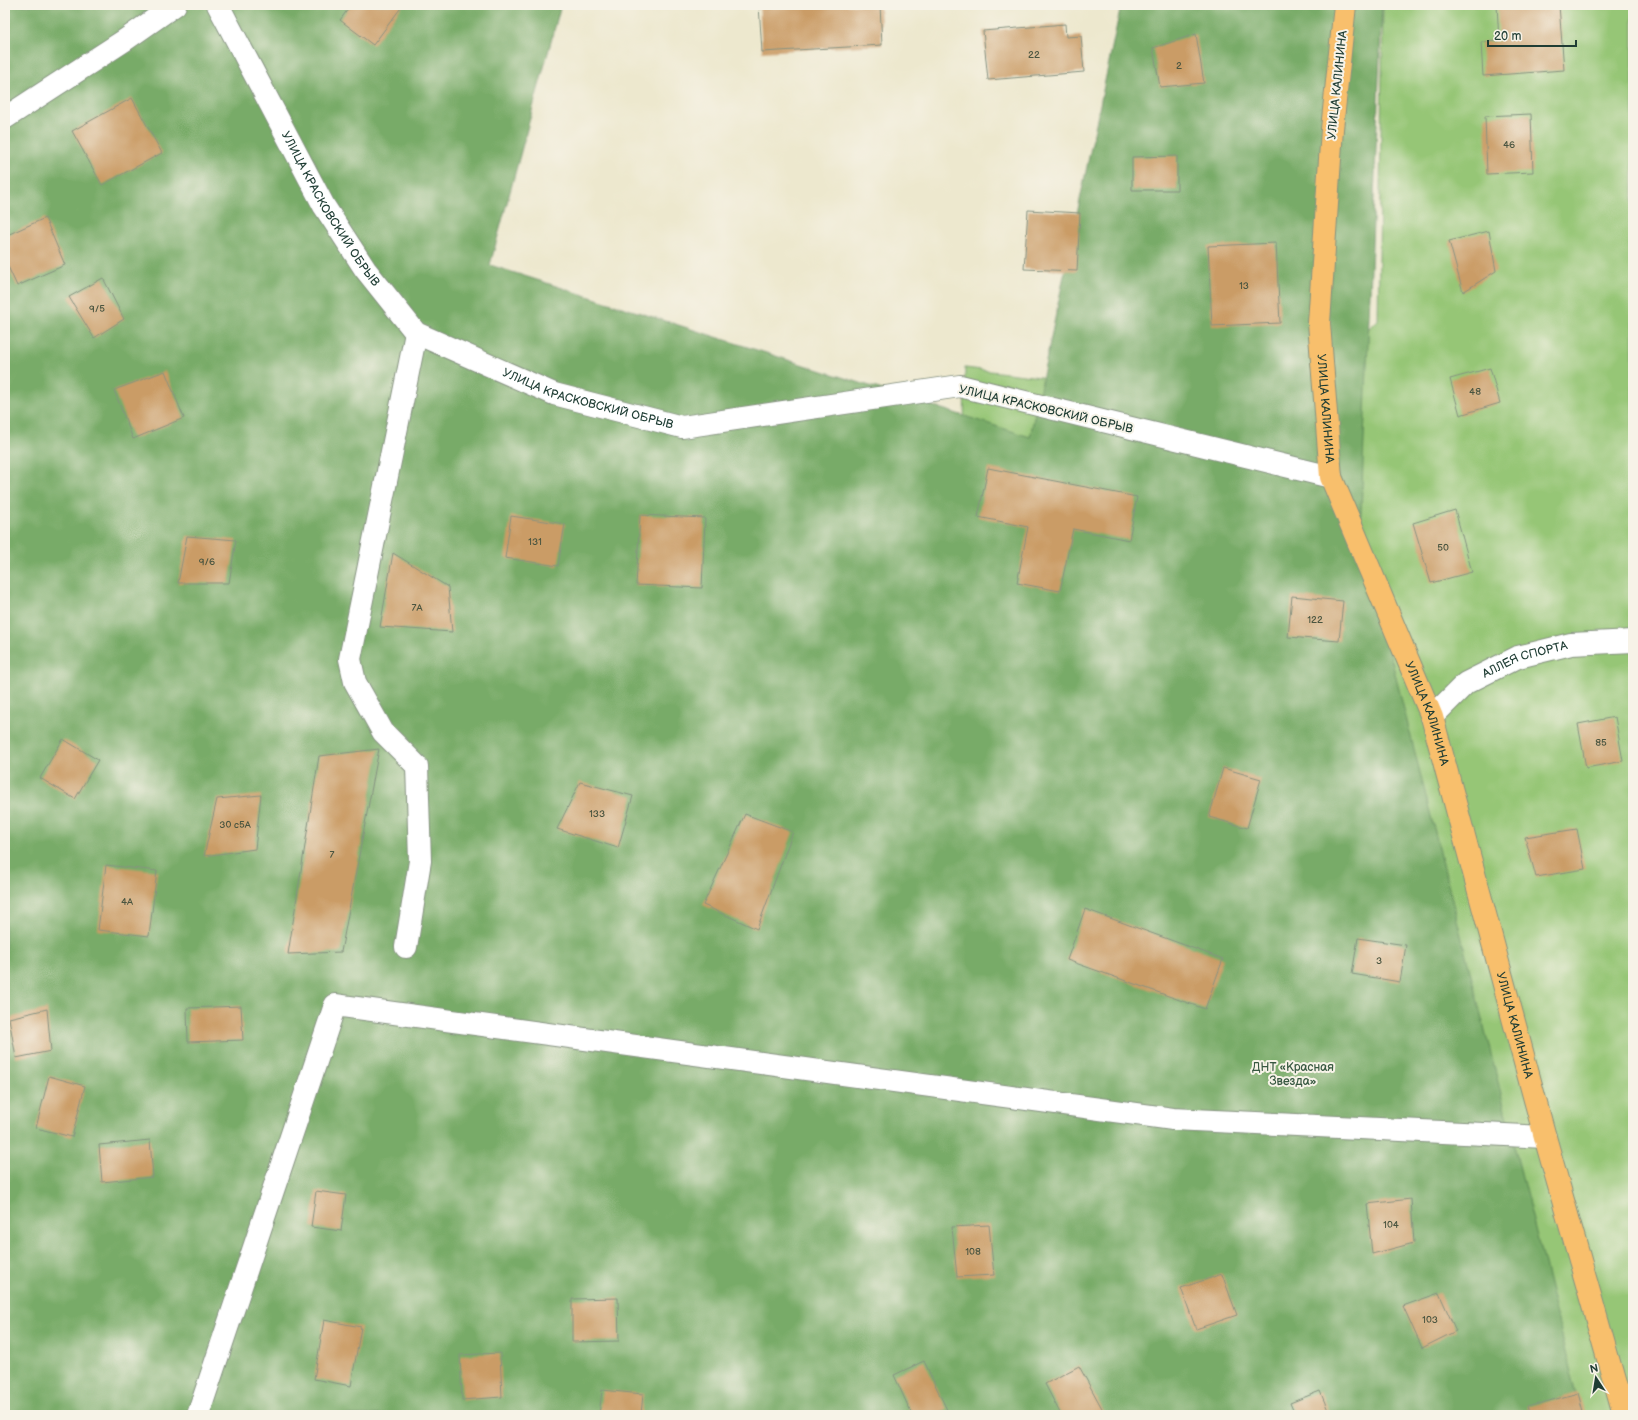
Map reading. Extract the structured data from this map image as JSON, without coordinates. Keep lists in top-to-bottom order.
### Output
{
  "streets": {
    "main road": ["УЛИЦА КАЛИНИНА"],
    "street": ["УЛИЦА КРАСКОВСКИЙ ОБРЫВ", "АЛЛЕЯ СПОРТА"]
  },
  "crossings": [
    ["УЛИЦА КАЛИНИНА", "УЛИЦА КРАСКОВСКИЙ ОБРЫВ"],
    ["УЛИЦА КАЛИНИНА", "АЛЛЕЯ СПОРТА"]
  ],
  "parks": ["ДНТ «Красная Звезда»"],
  "house_numbers": [
    "22",
    "2",
    "46",
    "13",
    "9/5",
    "48",
    "131",
    "50",
    "9/6",
    "7А",
    "122",
    "85",
    "133",
    "30 с5А",
    "7",
    "4А",
    "3",
    "104",
    "108",
    "103"
  ],
  "scale_bar": "20 m",
  "north": "top"
}
